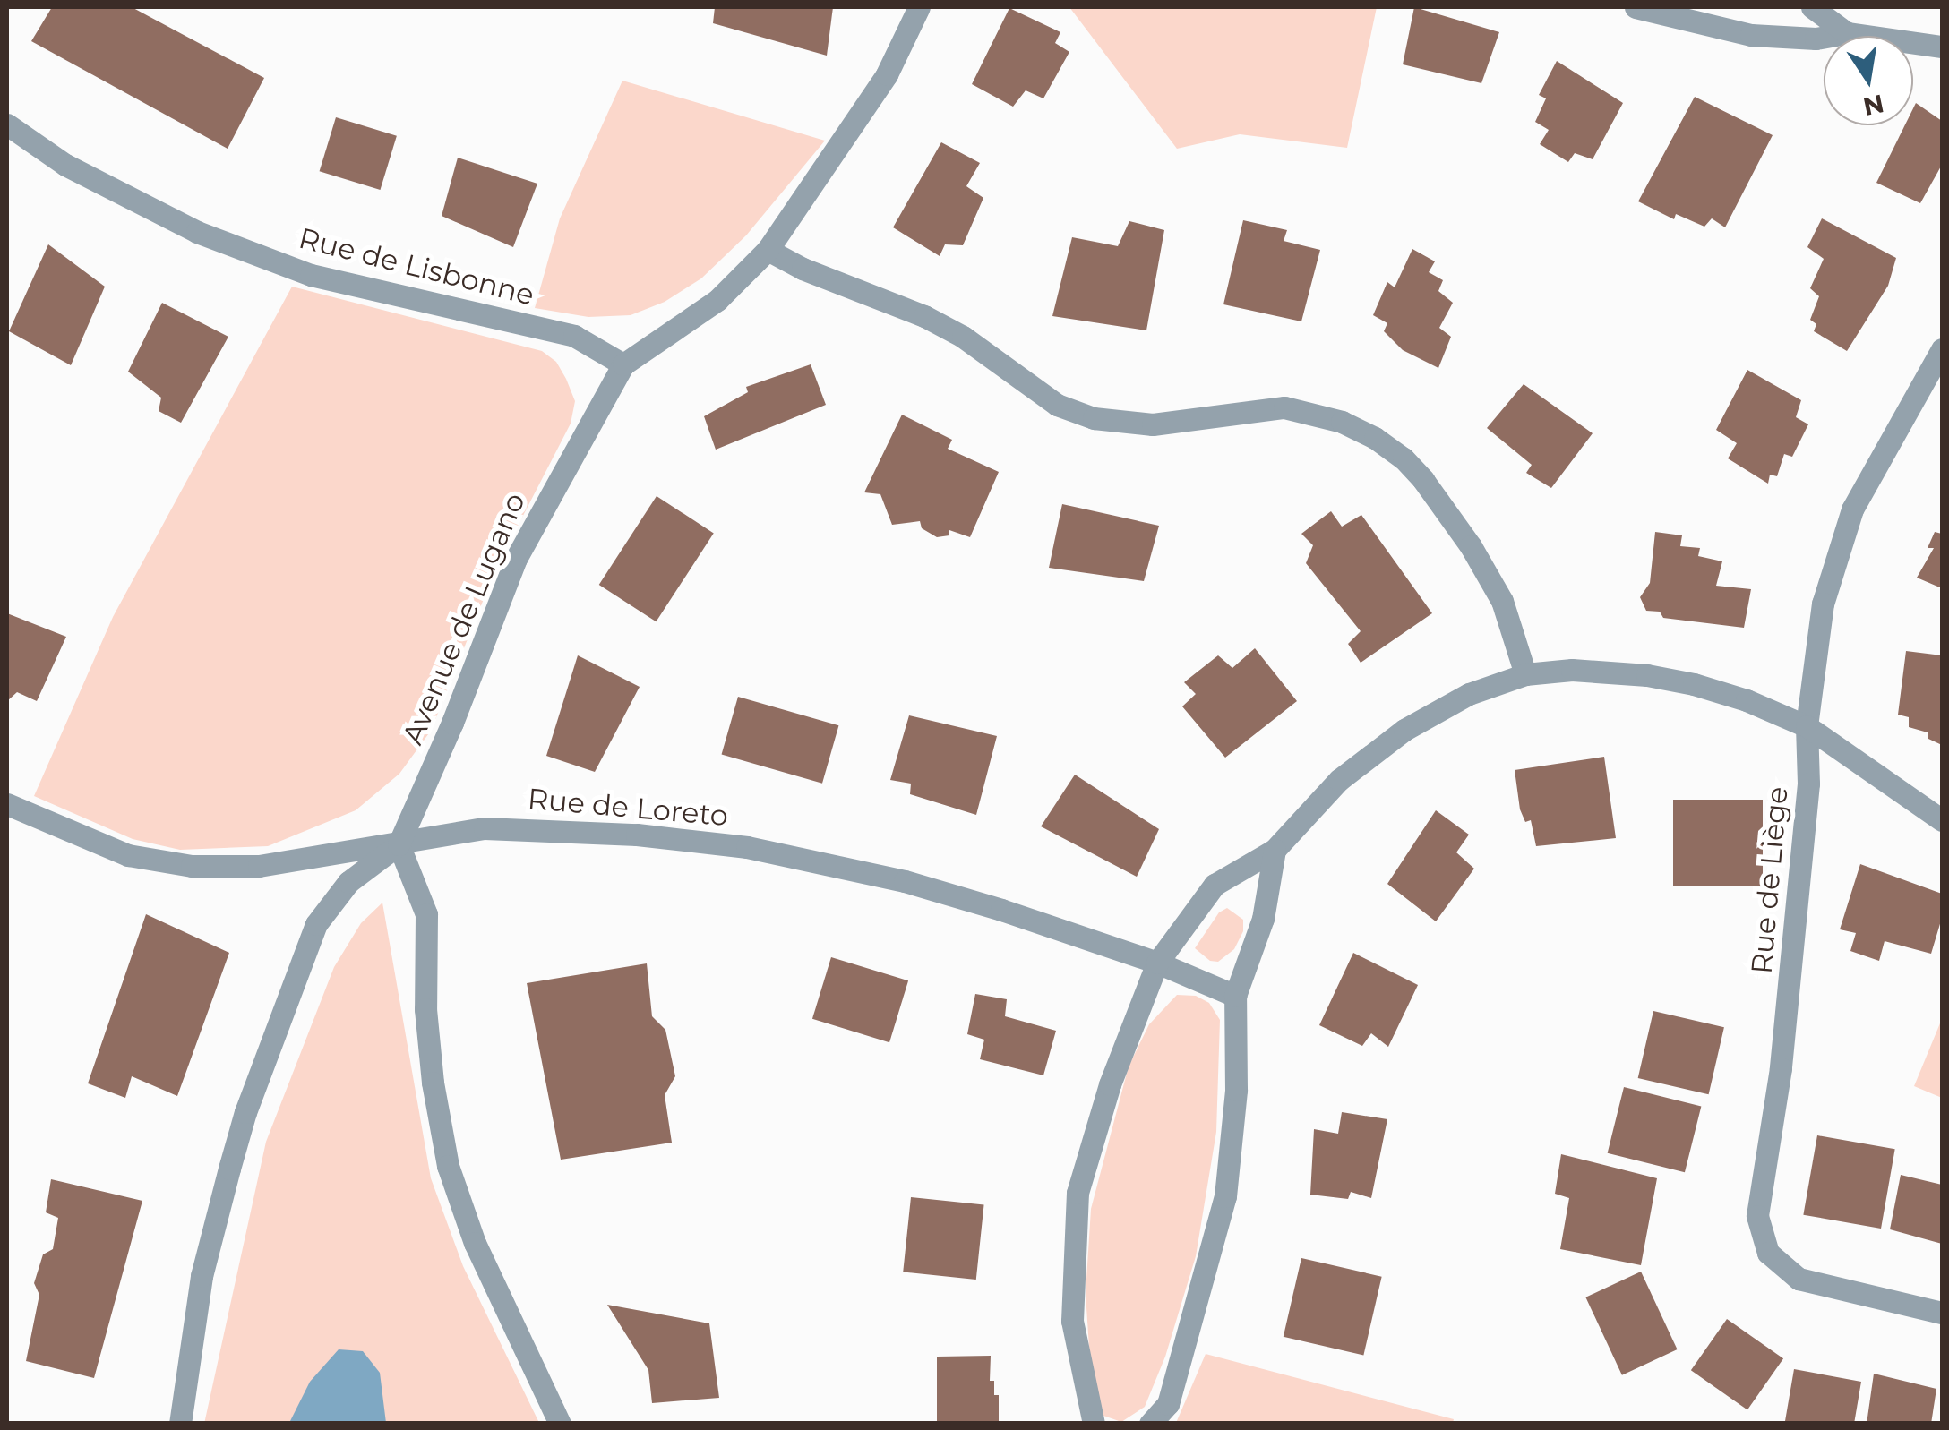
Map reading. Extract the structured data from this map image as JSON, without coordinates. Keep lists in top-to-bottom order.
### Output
{
  "streets": {
    "street": [
      "Rue de Lisbonne",
      "Avenue de Lugano",
      "Rue de Loreto",
      "Rue de Liège"
    ]
  },
  "crossings": [
    ["Rue de Lisbonne", "Avenue de Lugano"],
    ["Avenue de Lugano", "Rue de Loreto"]
  ],
  "north": "bottom"
}
